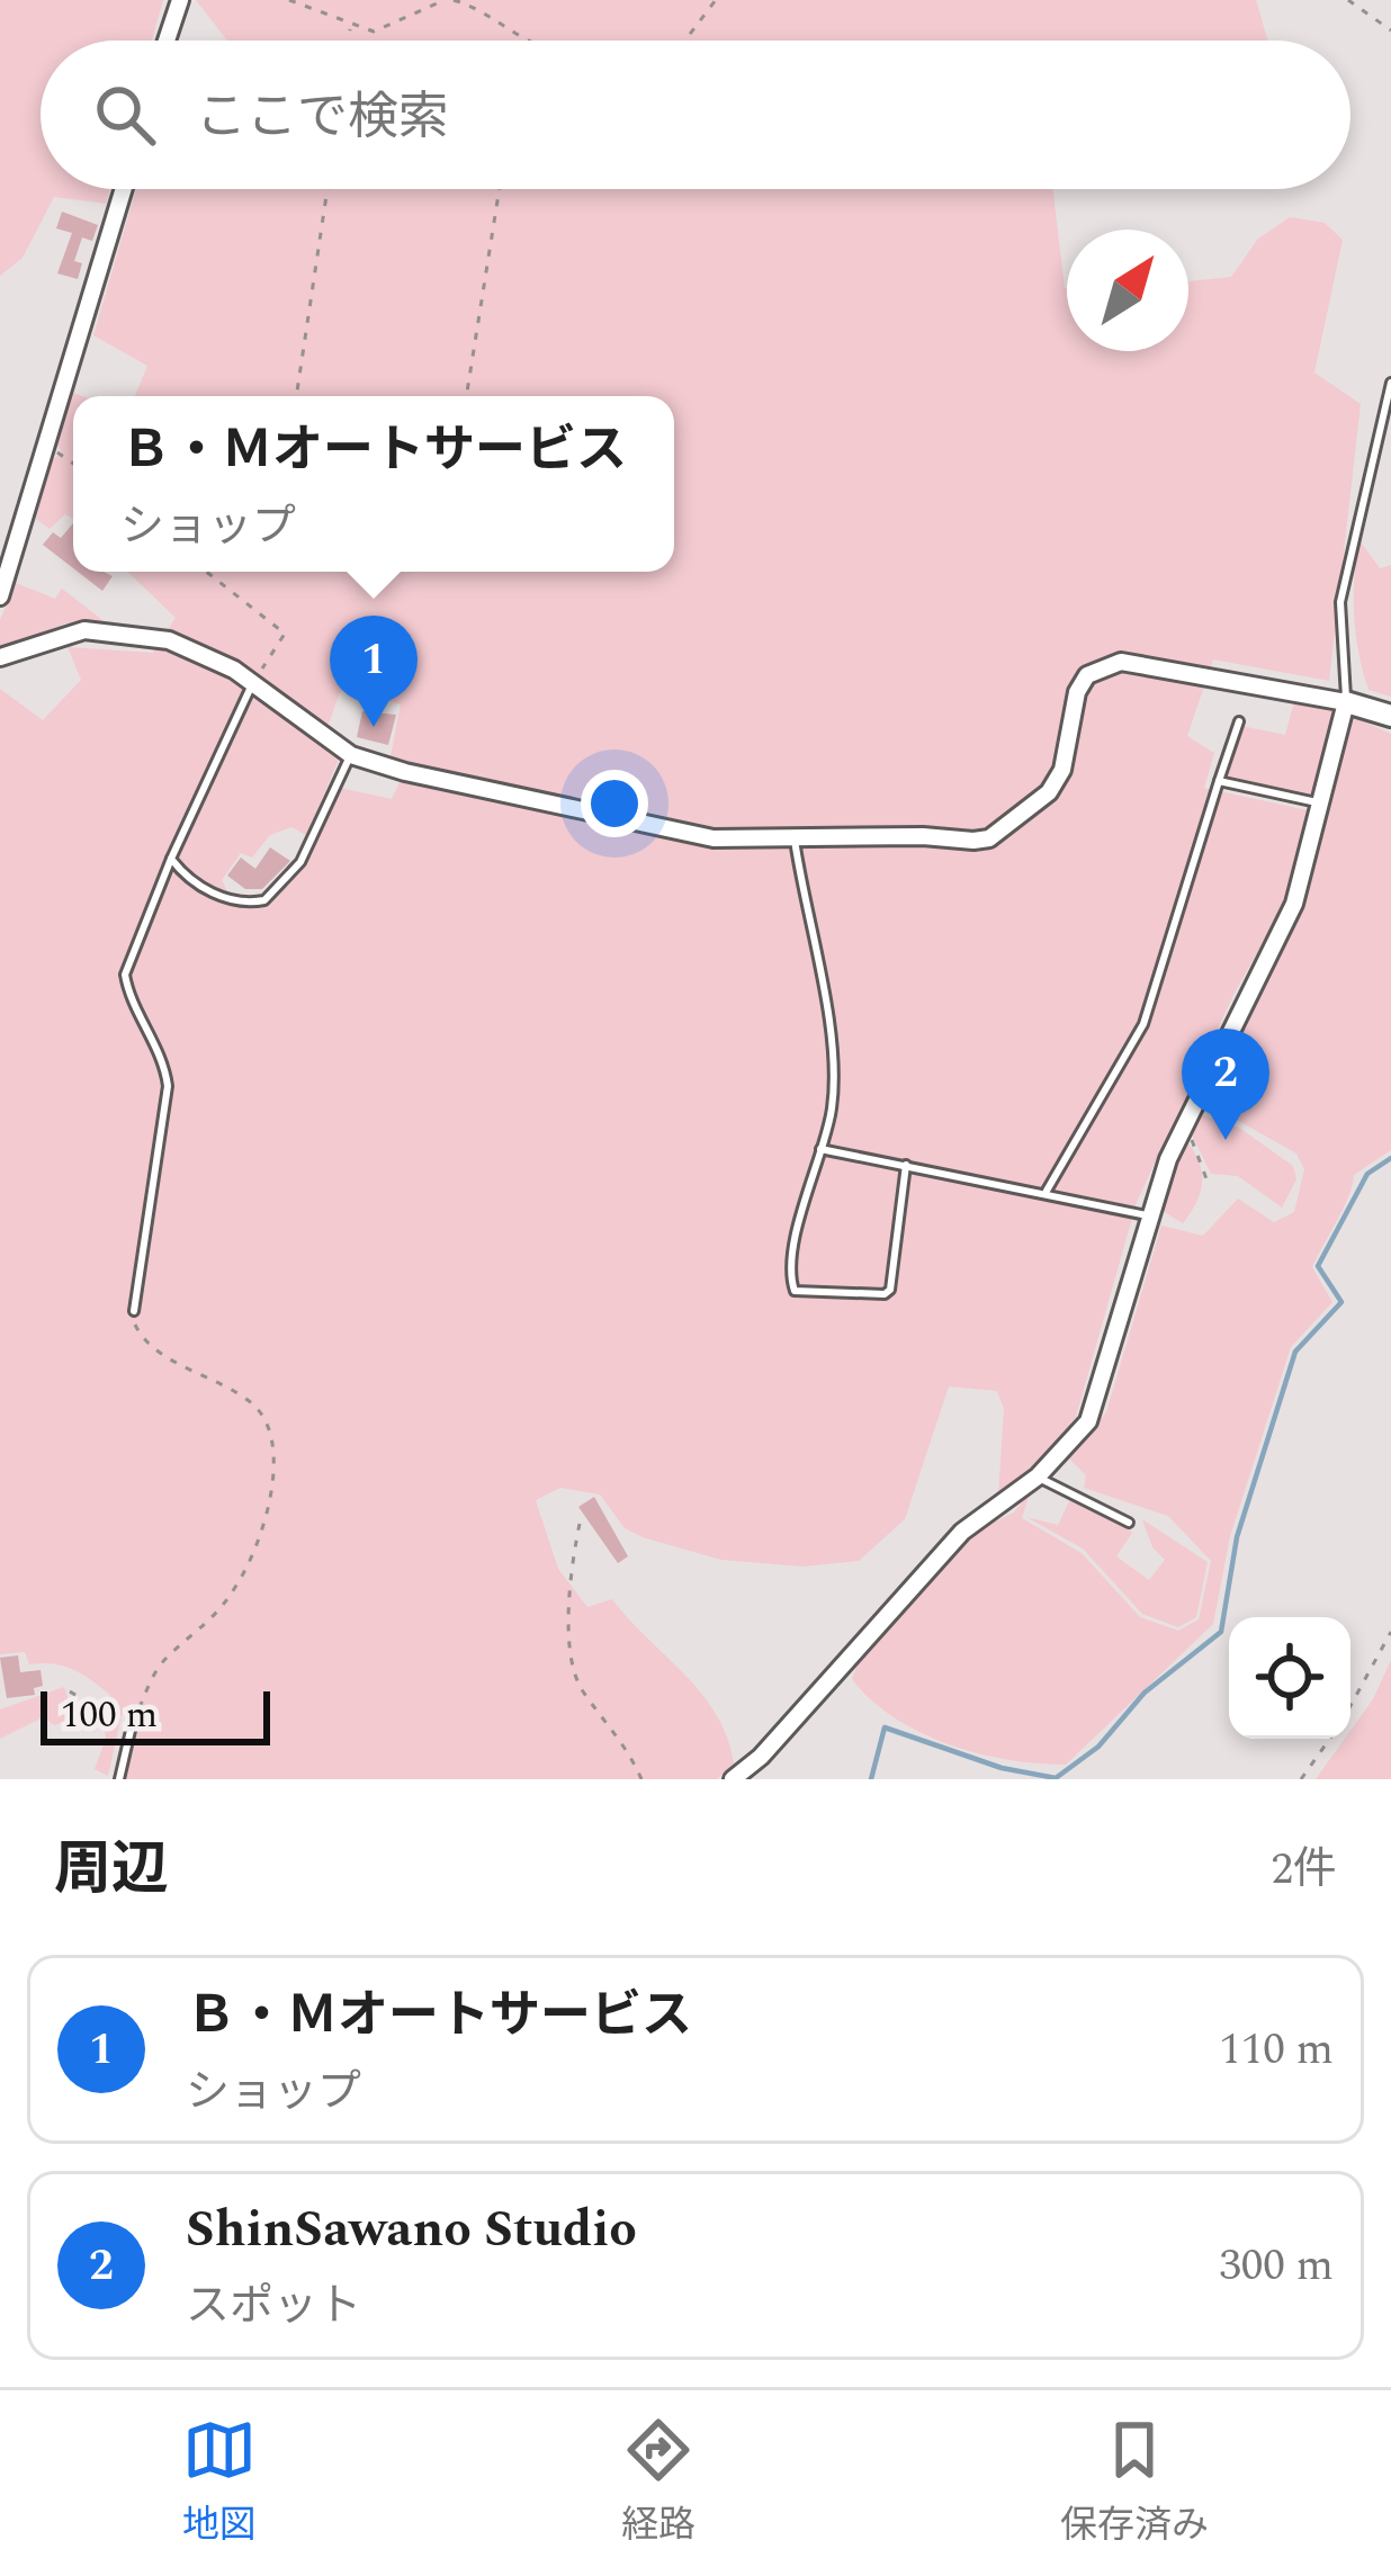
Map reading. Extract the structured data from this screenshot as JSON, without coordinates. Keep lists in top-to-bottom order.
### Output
{
  "scale_bar": "100 m",
  "north": "top right",
  "page": {
    "search": "ここで検索",
    "popup": ["Ｂ・Ｍオートサービス", "ショップ"],
    "pins": ["1", "2"],
    "scale": "100 m",
    "heading": ["周辺", "2件"],
    "list": [
      {
        "mark": "1",
        "name": "Ｂ・Ｍオートサービス",
        "note": "ショップ",
        "value": "110 m"
      },
      {
        "mark": "2",
        "name": "ShinSawano Studio",
        "note": "スポット",
        "value": "300 m"
      }
    ],
    "nav": ["地図", "経路", "保存済み"]
  }
}
